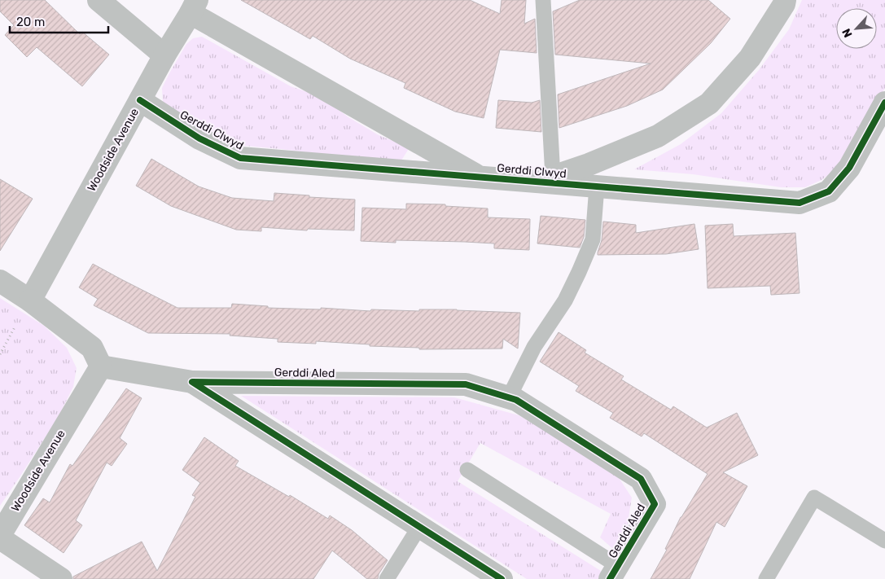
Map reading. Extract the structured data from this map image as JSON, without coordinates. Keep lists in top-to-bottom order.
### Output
{
  "streets": {
    "street": ["Gerddi Clwyd", "Woodside Avenue", "Gerddi Aled"]
  },
  "crossings": [
    ["Gerddi Clwyd", "Woodside Avenue"],
    ["Woodside Avenue", "Gerddi Aled"]
  ],
  "scale_bar": "20 m",
  "north": "bottom left"
}
